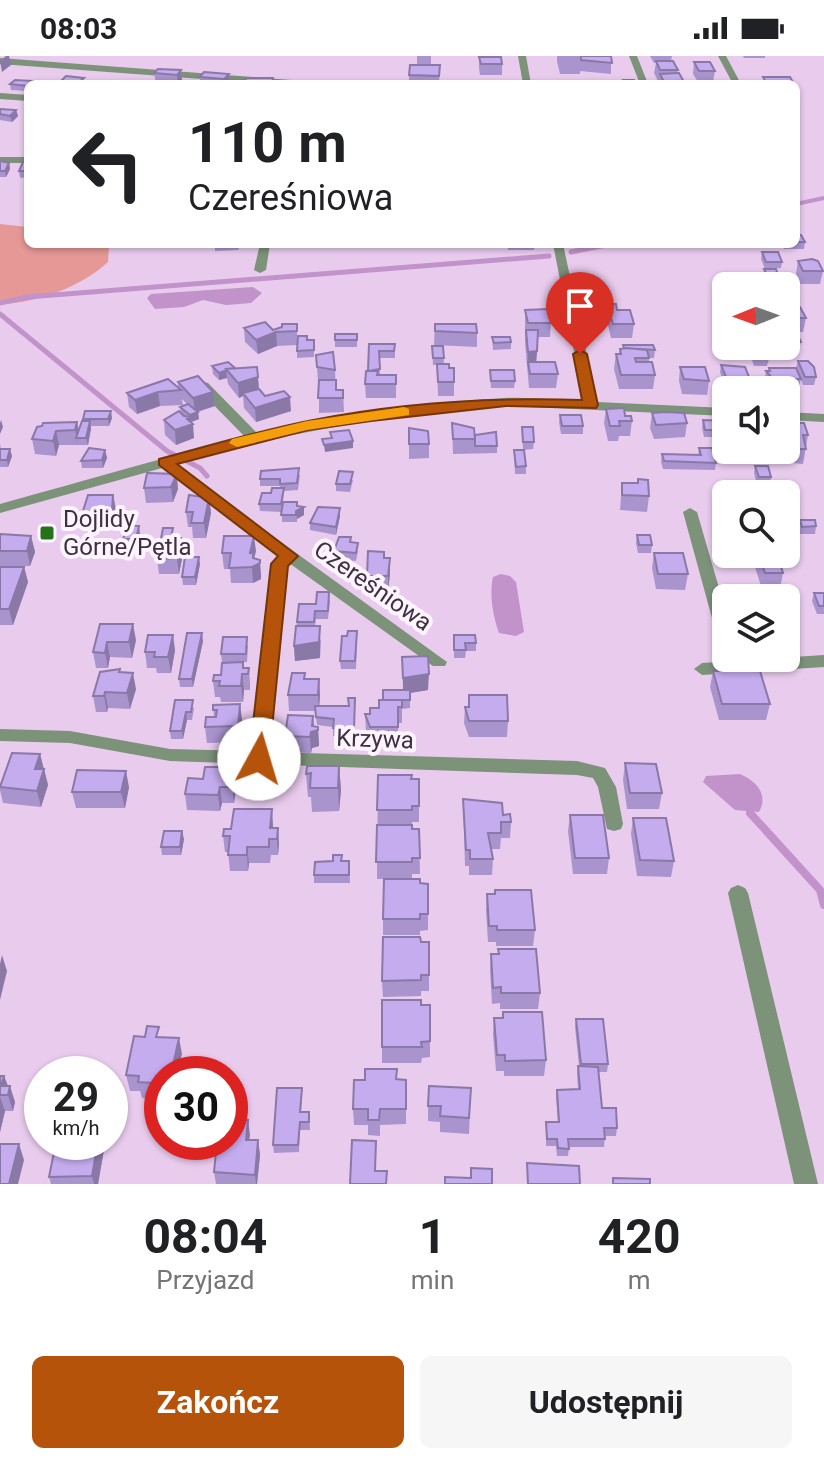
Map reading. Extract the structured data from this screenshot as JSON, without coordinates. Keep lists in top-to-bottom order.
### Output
{
  "streets": {
    "street": ["Czereśniowa", "Krzywa"]
  },
  "places": {
    "transit": ["Dojlidy Górne/Pętla"]
  },
  "north": "left",
  "page": {
    "status": "08:03",
    "turn": ["110 m", "Czereśniowa"],
    "speed": "29 km/h",
    "limit": "30",
    "eta": [
      "08:04",
      "Przyjazd",
      "1",
      "min",
      "420",
      "m"
    ],
    "buttons": ["Zakończ", "Udostępnij"]
  }
}
